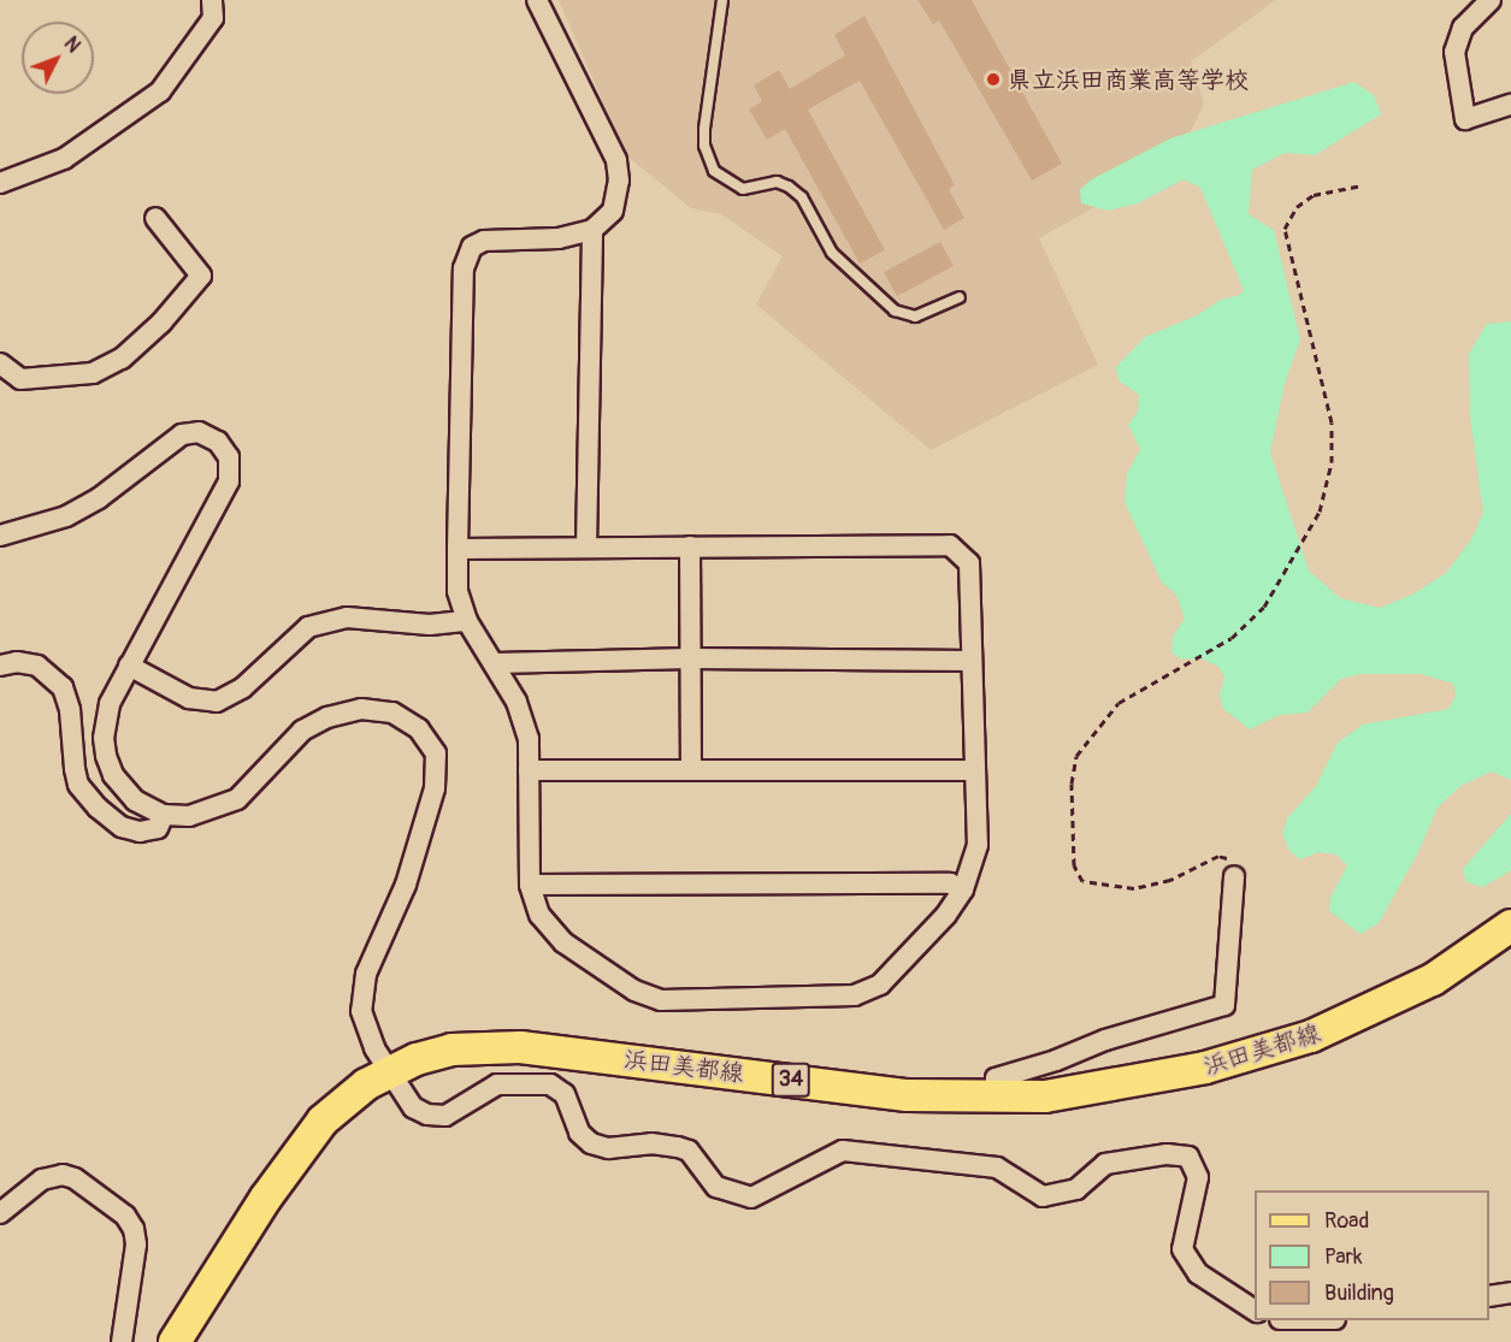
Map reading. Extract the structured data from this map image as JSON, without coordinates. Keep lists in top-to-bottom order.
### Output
{
  "streets": {
    "main road": ["浜田美都線", "34"]
  },
  "places": ["県立浜田商業高等学校"],
  "legend": ["Road", "Park", "Building"],
  "north": "top right"
}
